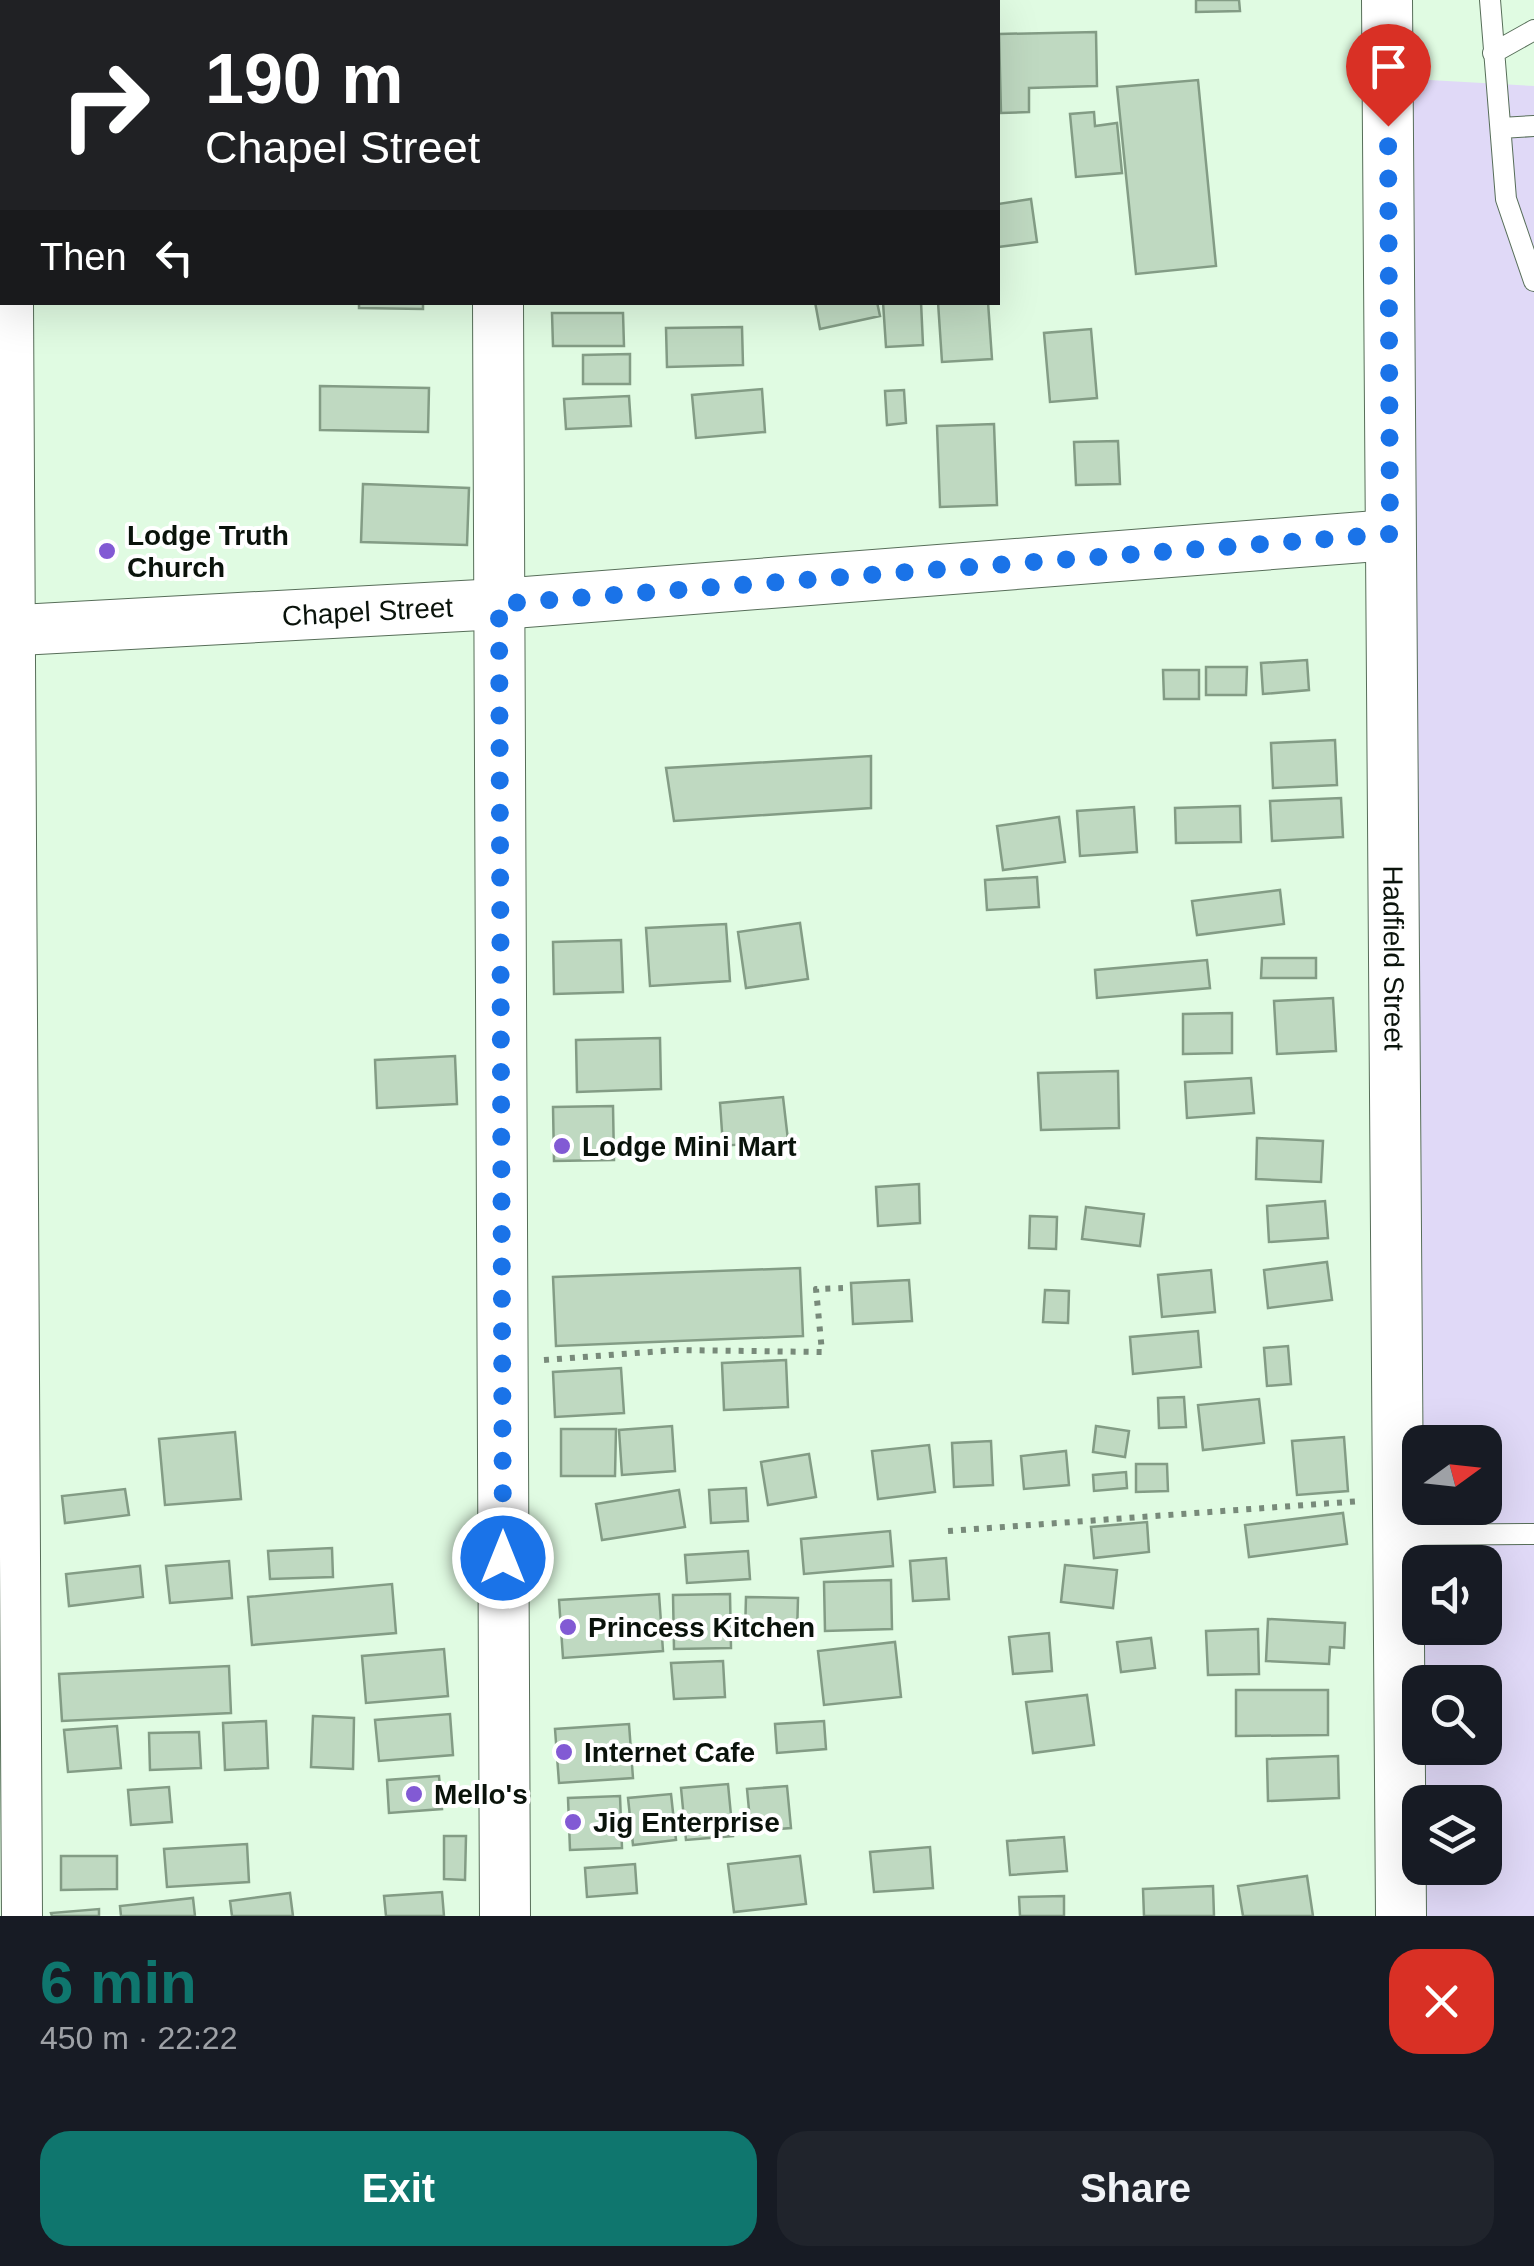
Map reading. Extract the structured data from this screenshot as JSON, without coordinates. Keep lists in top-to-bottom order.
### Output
{
  "streets": {
    "street": ["Chapel Street", "Hadfield Street"]
  },
  "crossings": [
    ["Chapel Street", "Hadfield Street"]
  ],
  "places": [
    "Lodge Truth Church",
    "Lodge Mini Mart",
    "Princess Kitchen",
    "Internet Cafe",
    "Mello's",
    "Jig Enterprise"
  ],
  "north": "right",
  "page": {
    "turn": ["190 m", "Chapel Street"],
    "then": "Then",
    "heading": ["6 min", "450 m · 22:22"],
    "buttons": ["Exit", "Share"]
  }
}
